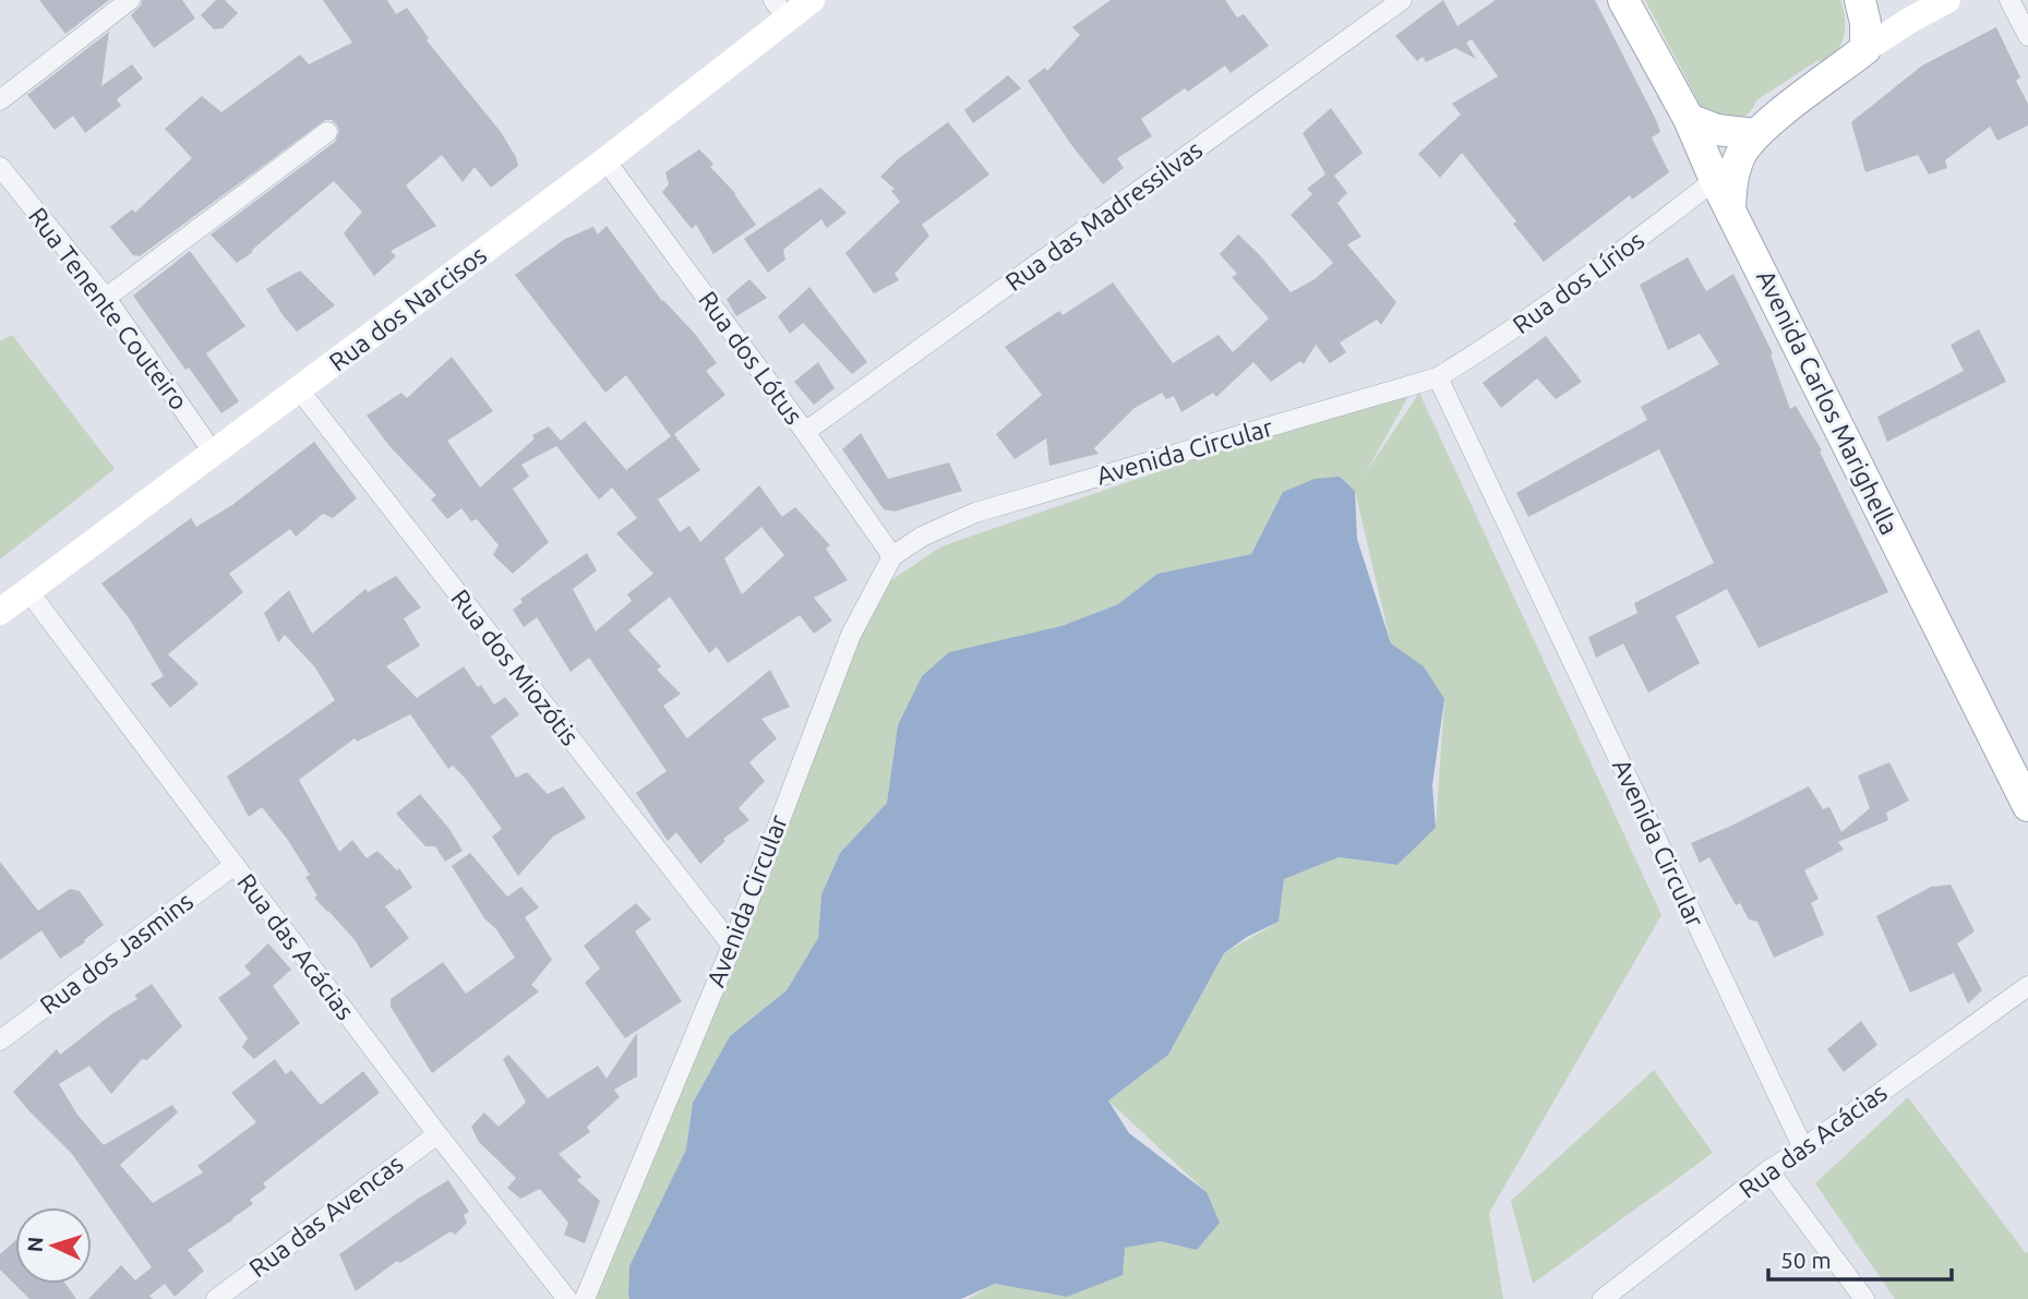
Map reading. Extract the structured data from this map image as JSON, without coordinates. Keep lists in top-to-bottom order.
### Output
{
  "streets": {
    "main road": ["Avenida Carlos Marighella"],
    "street": [
      "Rua das Madressilvas",
      "Rua dos Lírios",
      "Rua Tenente Couteiro",
      "Rua dos Narcisos",
      "Rua dos Lótus",
      "Avenida Circular",
      "Rua dos Miozótis",
      "Rua das Acácias",
      "Rua dos Jasmins",
      "Rua das Avencas"
    ]
  },
  "crossings": [
    ["Rua das Madressilvas", "Rua dos Lótus"],
    ["Rua dos Lírios", "Avenida Carlos Marighella"],
    ["Rua dos Lírios", "Avenida Circular"],
    ["Rua Tenente Couteiro", "Rua dos Narcisos"],
    ["Rua dos Narcisos", "Rua dos Lótus"],
    ["Rua dos Narcisos", "Rua dos Miozótis"],
    ["Rua dos Narcisos", "Rua das Acácias"],
    ["Rua dos Lótus", "Avenida Circular"],
    ["Avenida Circular", "Rua dos Miozótis"],
    ["Avenida Circular", "Rua das Acácias"],
    ["Rua das Acácias", "Rua dos Jasmins"],
    ["Rua das Acácias", "Rua das Avencas"]
  ],
  "scale_bar": "50 m",
  "north": "left"
}
